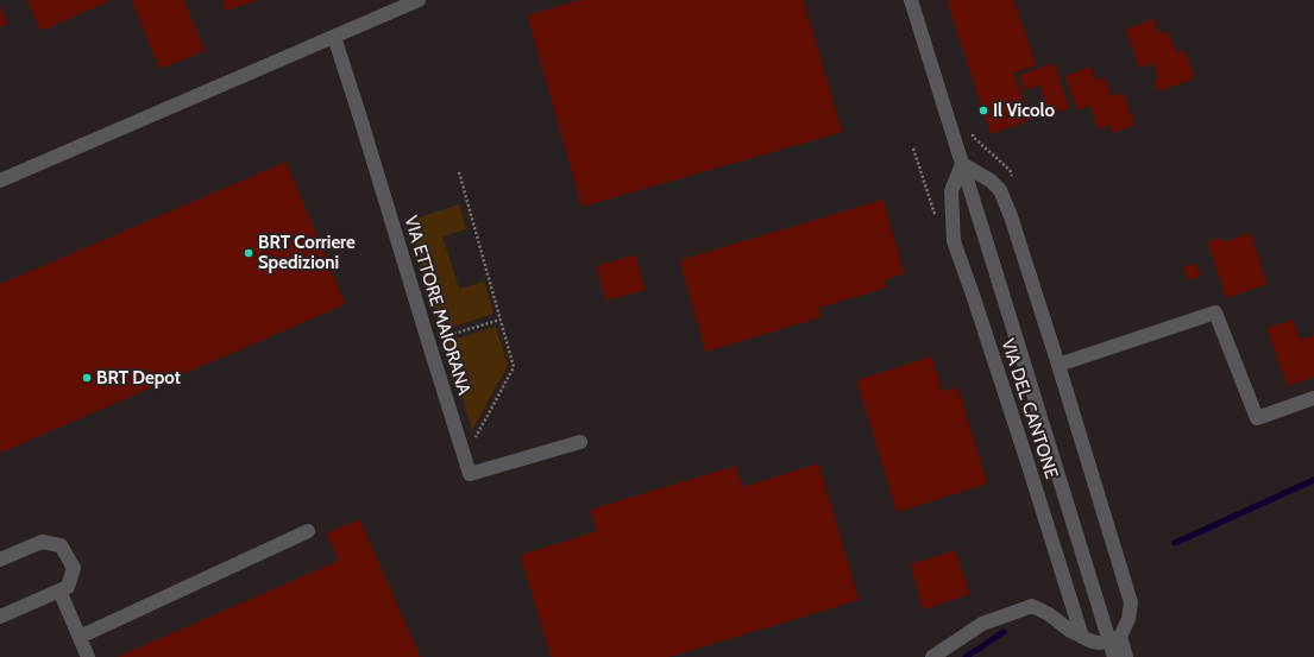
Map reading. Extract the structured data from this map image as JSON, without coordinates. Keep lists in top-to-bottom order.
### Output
{
  "streets": {
    "street": ["VIA ETTORE MAIORANA", "VIA DEL CANTONE"]
  },
  "places": ["Il Vicolo", "BRT Corriere Spedizioni", "BRT Depot"]
}
